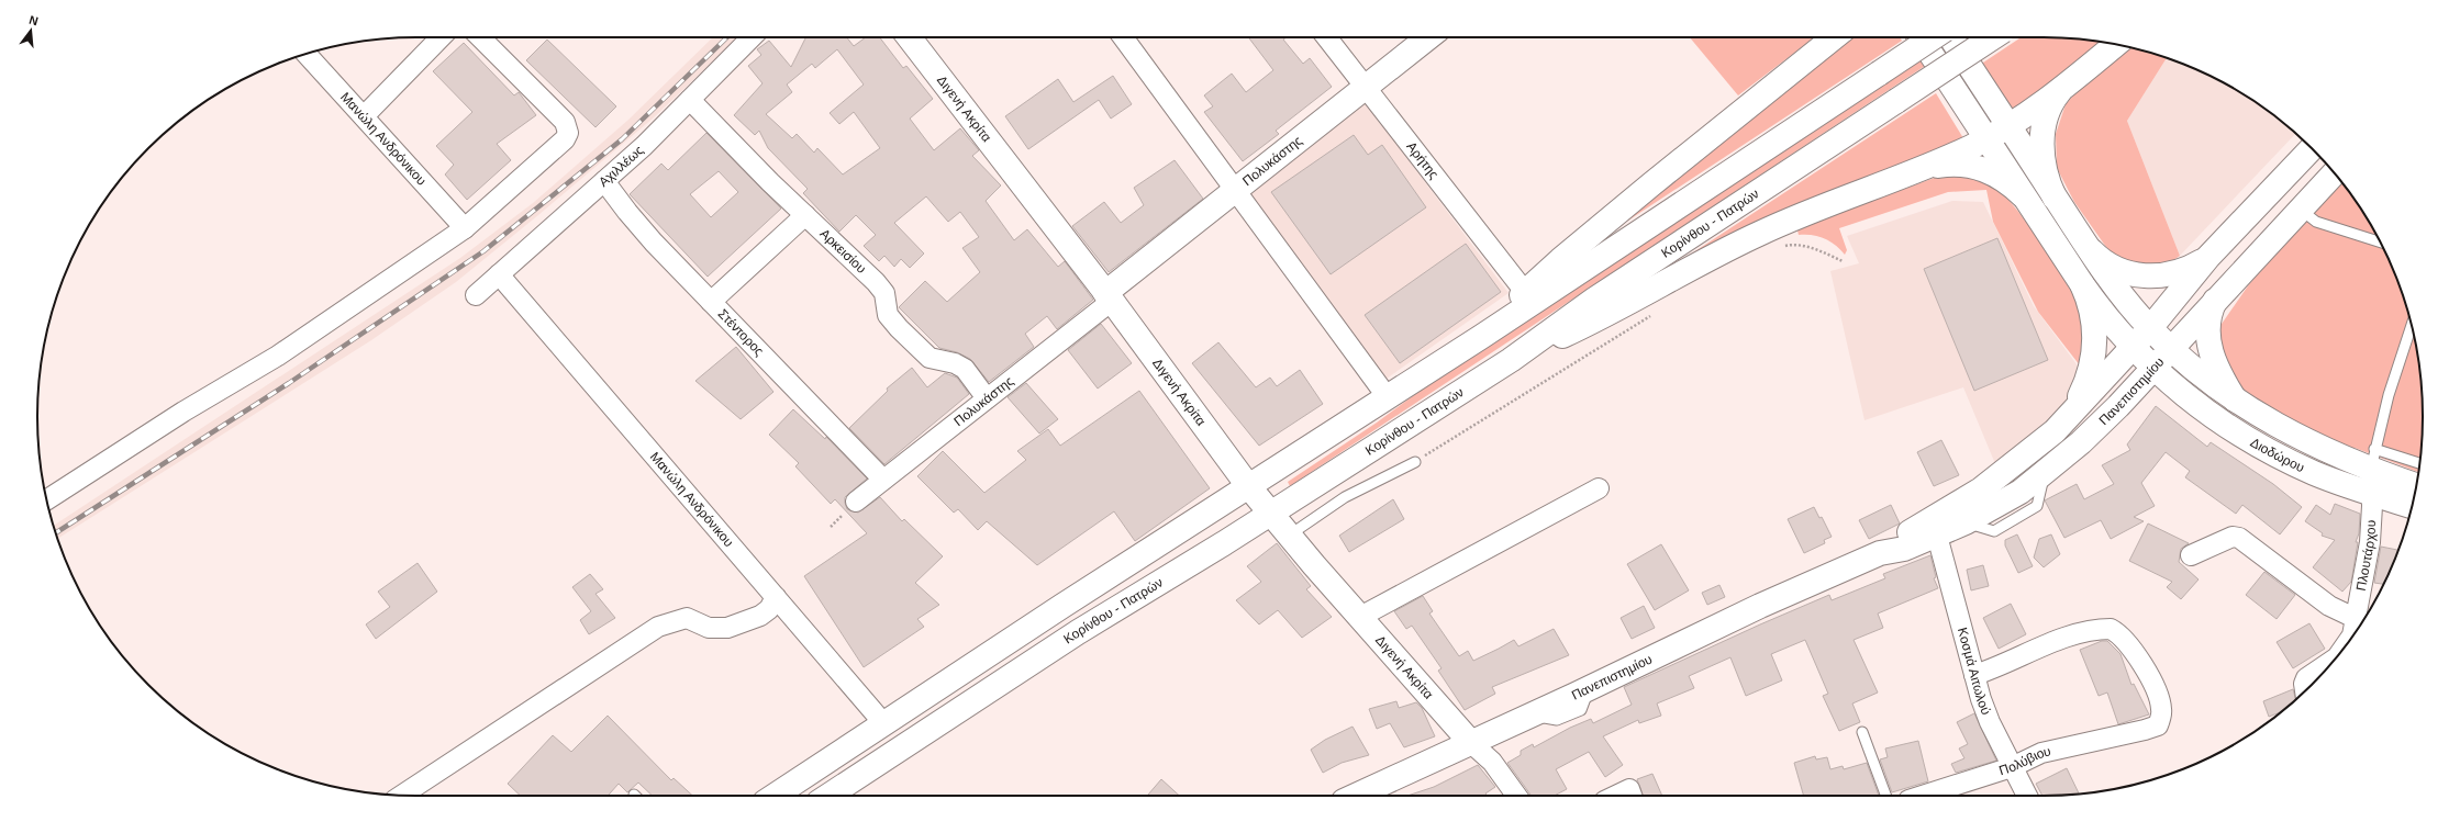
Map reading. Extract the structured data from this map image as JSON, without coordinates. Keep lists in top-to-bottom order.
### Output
{
  "streets": {
    "main road": [
      "Διγενή Ακρίτα",
      "Πολυκάστης",
      "Κορίνθου - Πατρών",
      "Πανεπιστημίου",
      "Διοδώρου"
    ],
    "street": [
      "Μανώλη Ανδρόνικου",
      "Αρήτης",
      "Αχιλλέως",
      "Αρκεισίου",
      "Στέντορος",
      "Πλουτάρχου",
      "Κοσμά Αιτωλού",
      "Πολύβιου"
    ]
  },
  "crossings": [
    ["Διγενή Ακρίτα", "Πολυκάστης"],
    ["Διγενή Ακρίτα", "Κορίνθου - Πατρών"],
    ["Διγενή Ακρίτα", "Πανεπιστημίου"],
    ["Μανώλη Ανδρόνικου", "Αχιλλέως"],
    ["Πολυκάστης", "Αρήτης"],
    ["Πολυκάστης", "Αρκεισίου"],
    ["Πολυκάστης", "Στέντορος"],
    ["Αχιλλέως", "Αρκεισίου"],
    ["Αχιλλέως", "Στέντορος"],
    ["Πανεπιστημίου", "Διοδώρου"],
    ["Πανεπιστημίου", "Κοσμά Αιτωλού"],
    ["Διοδώρου", "Πλουτάρχου"],
    ["Κοσμά Αιτωλού", "Πολύβιου"]
  ],
  "north": "top"
}
